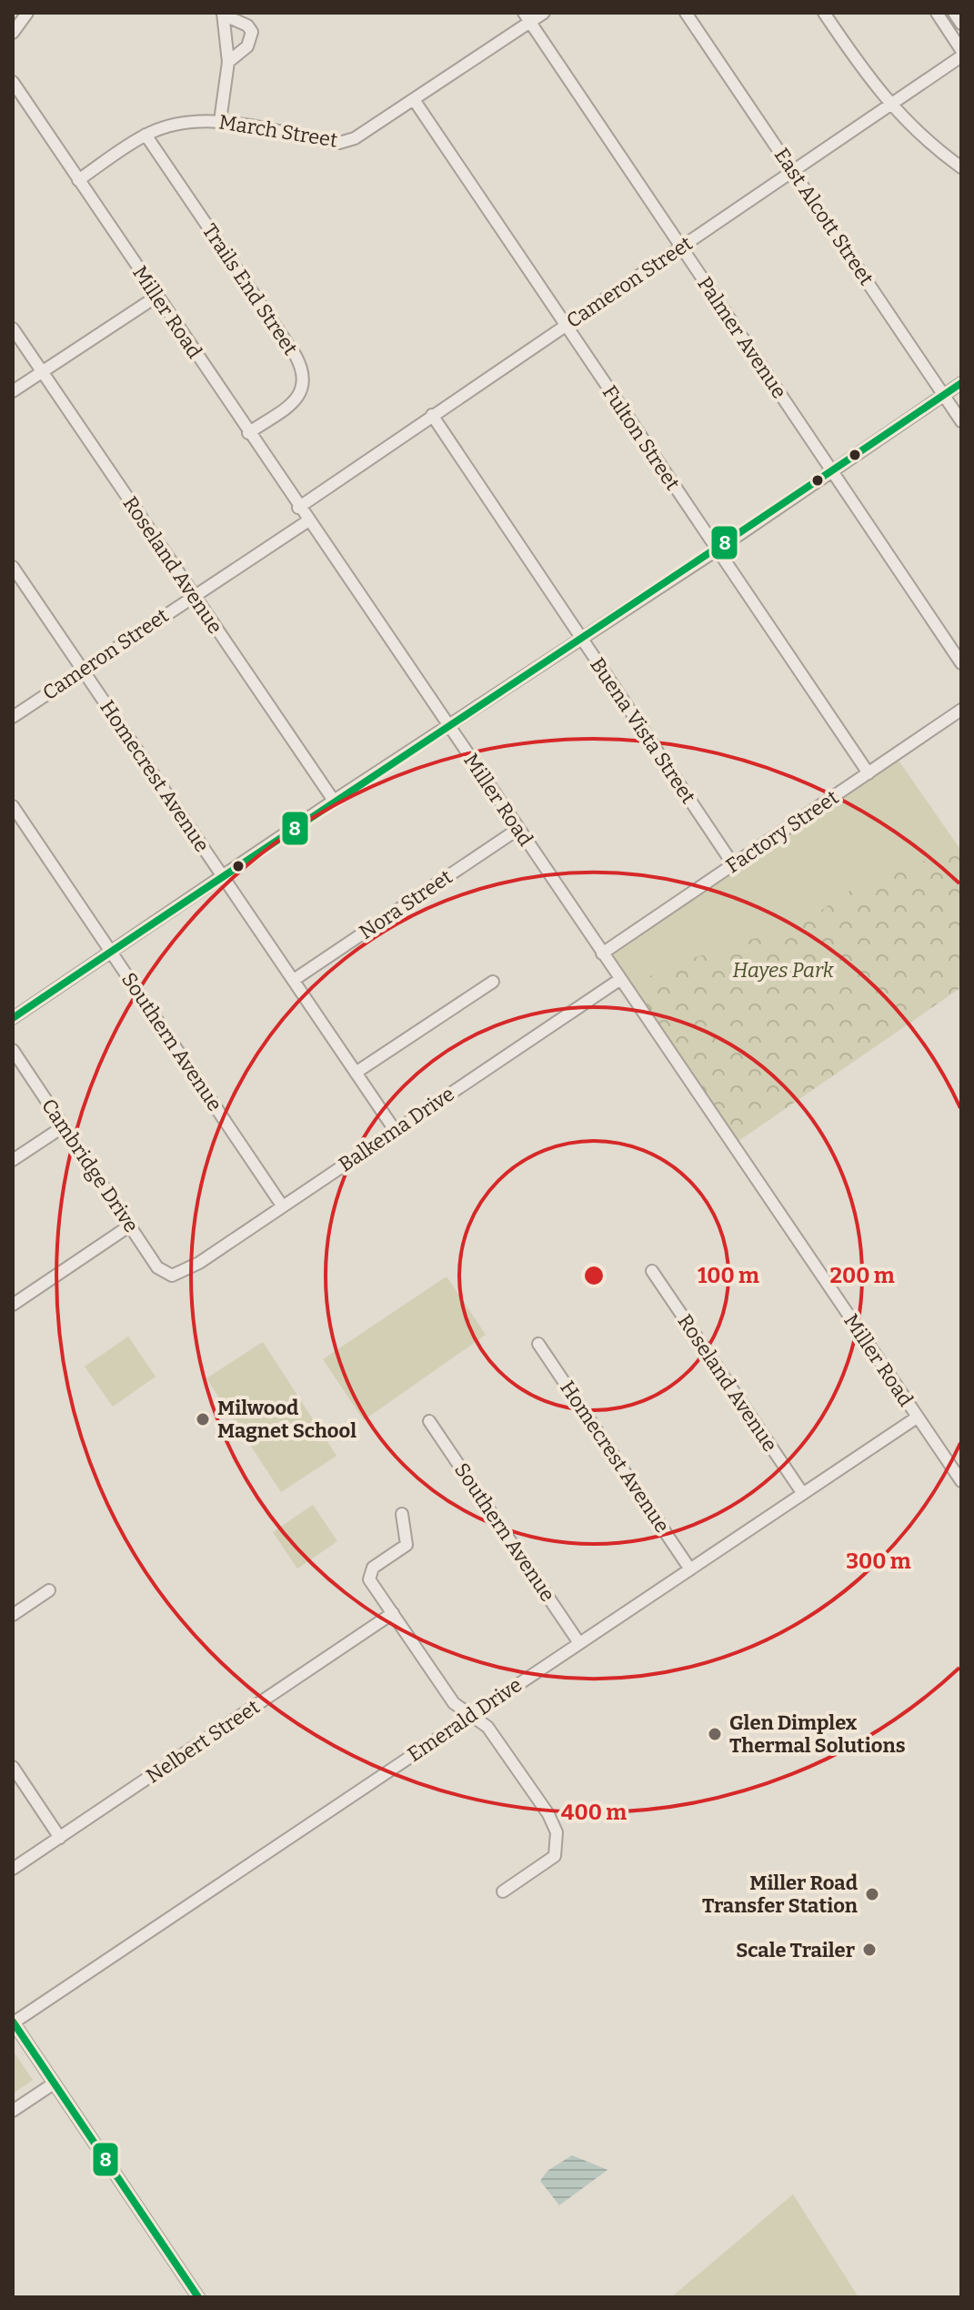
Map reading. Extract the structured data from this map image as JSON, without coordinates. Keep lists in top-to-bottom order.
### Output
{
  "streets": {
    "street": [
      "March Street",
      "East Alcott Street",
      "Cameron Street",
      "Trails End Street",
      "Miller Road",
      "Palmer Avenue",
      "Fulton Street",
      "Roseland Avenue",
      "Buena Vista Street",
      "Homecrest Avenue",
      "Factory Street",
      "Nora Street",
      "Southern Avenue",
      "Balkema Drive",
      "Cambridge Drive",
      "Emerald Drive",
      "Nelbert Street"
    ]
  },
  "crossings": [
    ["March Street", "Trails End Street"],
    ["March Street", "Miller Road"],
    ["March Street", "Palmer Avenue"],
    ["March Street", "Fulton Street"],
    ["East Alcott Street", "Cameron Street"],
    ["Cameron Street", "Miller Road"],
    ["Cameron Street", "Palmer Avenue"],
    ["Cameron Street", "Fulton Street"],
    ["Cameron Street", "Roseland Avenue"],
    ["Cameron Street", "Buena Vista Street"],
    ["Cameron Street", "Homecrest Avenue"],
    ["Trails End Street", "Miller Road"],
    ["Miller Road", "Factory Street"],
    ["Miller Road", "Nora Street"],
    ["Miller Road", "Balkema Drive"],
    ["Miller Road", "Emerald Drive"],
    ["Fulton Street", "Factory Street"],
    ["Roseland Avenue", "Emerald Drive"],
    ["Buena Vista Street", "Factory Street"],
    ["Homecrest Avenue", "Nora Street"],
    ["Homecrest Avenue", "Balkema Drive"],
    ["Homecrest Avenue", "Emerald Drive"],
    ["Southern Avenue", "Balkema Drive"],
    ["Southern Avenue", "Emerald Drive"],
    ["Balkema Drive", "Cambridge Drive"]
  ],
  "parks": ["Hayes Park"],
  "places": [
    "Milwood Magnet School",
    "Glen Dimplex Thermal Solutions",
    "Miller Road Transfer Station",
    "Scale Trailer"
  ],
  "lines": ["transit line 8"],
  "rings": [
    "100 m",
    "200 m",
    "300 m",
    "400 m"
  ]
}
